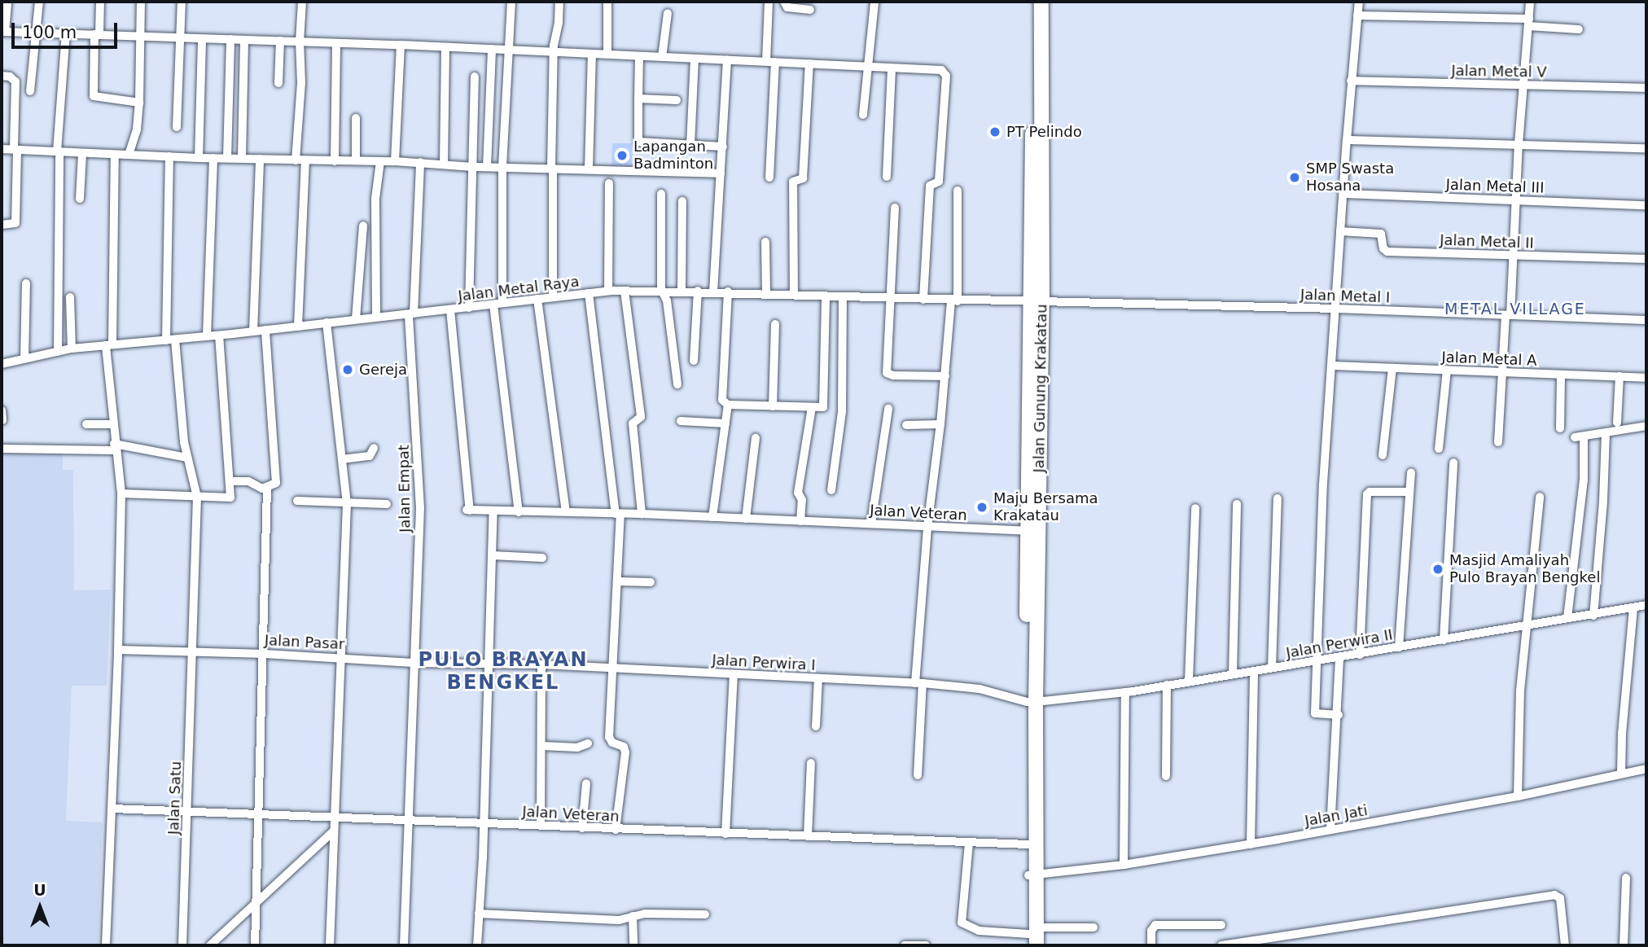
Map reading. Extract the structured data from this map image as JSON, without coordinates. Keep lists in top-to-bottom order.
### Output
{
  "streets": {
    "highway": ["Jalan Gunung Krakatau"],
    "street": [
      "Jalan Metal V",
      "Jalan Metal III",
      "Jalan Metal II",
      "Jalan Metal Raya",
      "Jalan Metal I",
      "Jalan Metal A",
      "Jalan Empat",
      "Jalan Veteran",
      "Jalan Pasar",
      "Jalan Perwira II",
      "Jalan Perwira I",
      "Jalan Satu",
      "Jalan Jati"
    ]
  },
  "crossings": [
    ["Jalan Metal Raya", "Jalan Metal I"],
    ["Jalan Metal Raya", "Jalan Gunung Krakatau"],
    ["Jalan Metal Raya", "Jalan Empat"],
    ["Jalan Metal Raya", "Jalan Veteran"],
    ["Jalan Metal Raya", "Jalan Satu"],
    ["Jalan Metal I", "Jalan Gunung Krakatau"],
    ["Jalan Gunung Krakatau", "Jalan Veteran"],
    ["Jalan Gunung Krakatau", "Jalan Perwira II"],
    ["Jalan Gunung Krakatau", "Jalan Perwira I"],
    ["Jalan Gunung Krakatau", "Jalan Jati"],
    ["Jalan Empat", "Jalan Veteran"],
    ["Jalan Empat", "Jalan Pasar"],
    ["Jalan Veteran", "Jalan Satu"],
    ["Jalan Pasar", "Jalan Perwira I"],
    ["Jalan Pasar", "Jalan Satu"],
    ["Jalan Perwira II", "Jalan Perwira I"]
  ],
  "districts": ["METAL VILLAGE", "PULO BRAYAN BENGKEL"],
  "places": [
    "PT Pelindo",
    "Lapangan Badminton",
    "SMP Swasta Hosana",
    "Gereja",
    "Maju Bersama Krakatau",
    "Masjid Amaliyah Pulo Brayan Bengkel"
  ],
  "scale_bar": "100 m",
  "north": "top"
}
